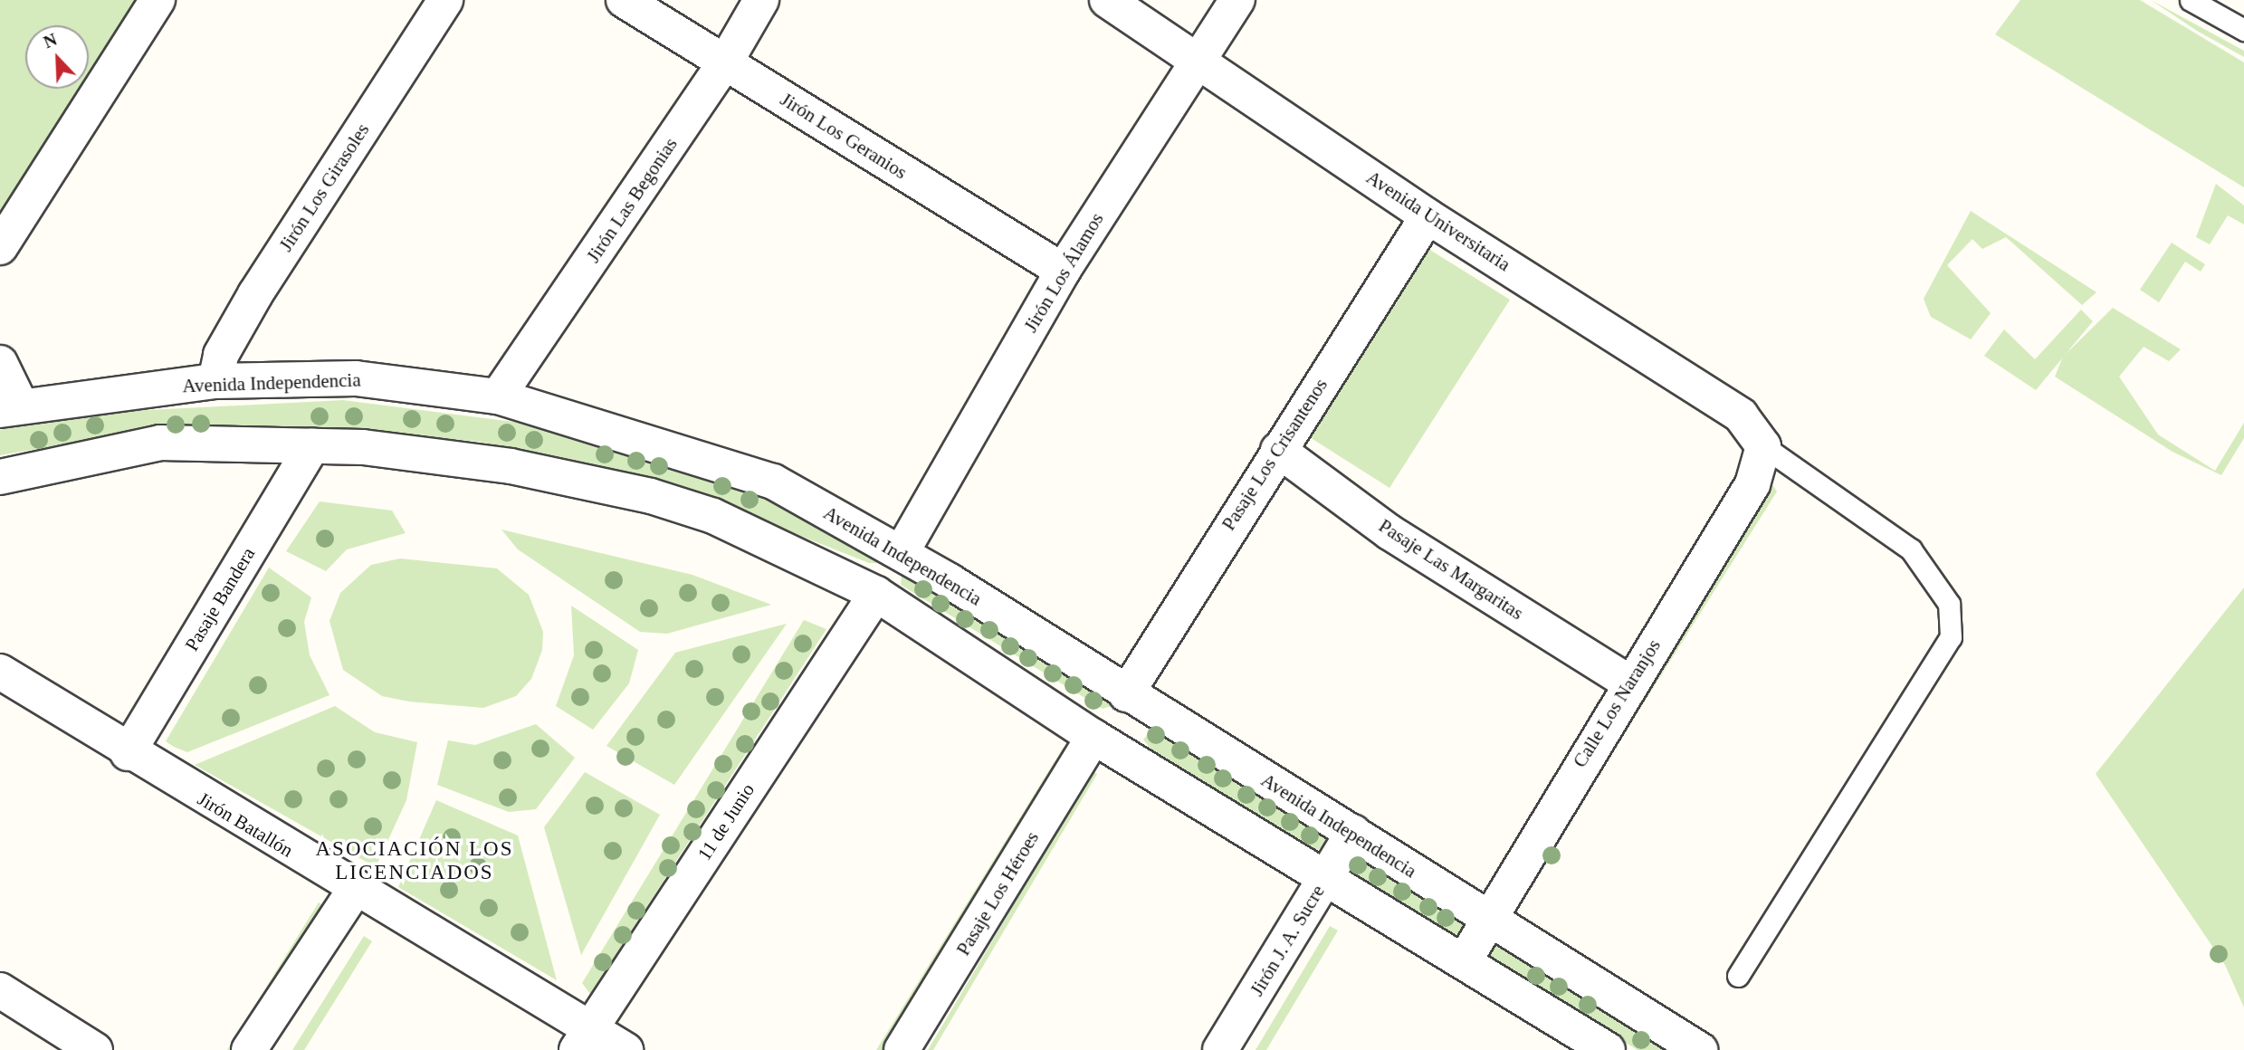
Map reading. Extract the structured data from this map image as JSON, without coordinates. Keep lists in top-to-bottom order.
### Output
{
  "streets": {
    "street": [
      "Jirón Los Geranios",
      "Jirón Los Girasoles",
      "Jirón Las Begonias",
      "Avenida Universitaria",
      "Jirón Los Álamos",
      "Avenida Independencia",
      "Pasaje Los Crisantenos",
      "Pasaje Las Margaritas",
      "Pasaje Bandera",
      "Calle Los Naranjos",
      "11 de Junio",
      "Jirón Batallón",
      "Pasaje Los Héroes",
      "Jirón J. A. Sucre"
    ]
  },
  "crossings": [
    ["Jirón Los Geranios", "Jirón Las Begonias"],
    ["Jirón Los Geranios", "Jirón Los Álamos"],
    ["Jirón Los Girasoles", "Avenida Independencia"],
    ["Jirón Las Begonias", "Avenida Independencia"],
    ["Avenida Universitaria", "Jirón Los Álamos"],
    ["Avenida Universitaria", "Pasaje Los Crisantenos"],
    ["Avenida Universitaria", "Calle Los Naranjos"],
    ["Jirón Los Álamos", "Avenida Independencia"],
    ["Avenida Independencia", "Pasaje Los Crisantenos"],
    ["Avenida Independencia", "Calle Los Naranjos"],
    ["Avenida Independencia", "Jirón J. A. Sucre"],
    ["Pasaje Los Crisantenos", "Pasaje Las Margaritas"],
    ["Pasaje Las Margaritas", "Calle Los Naranjos"],
    ["Pasaje Bandera", "Jirón Batallón"],
    ["11 de Junio", "Jirón Batallón"]
  ],
  "districts": ["ASOCIACIÓN LOS LICENCIADOS"],
  "north": "top left"
}
